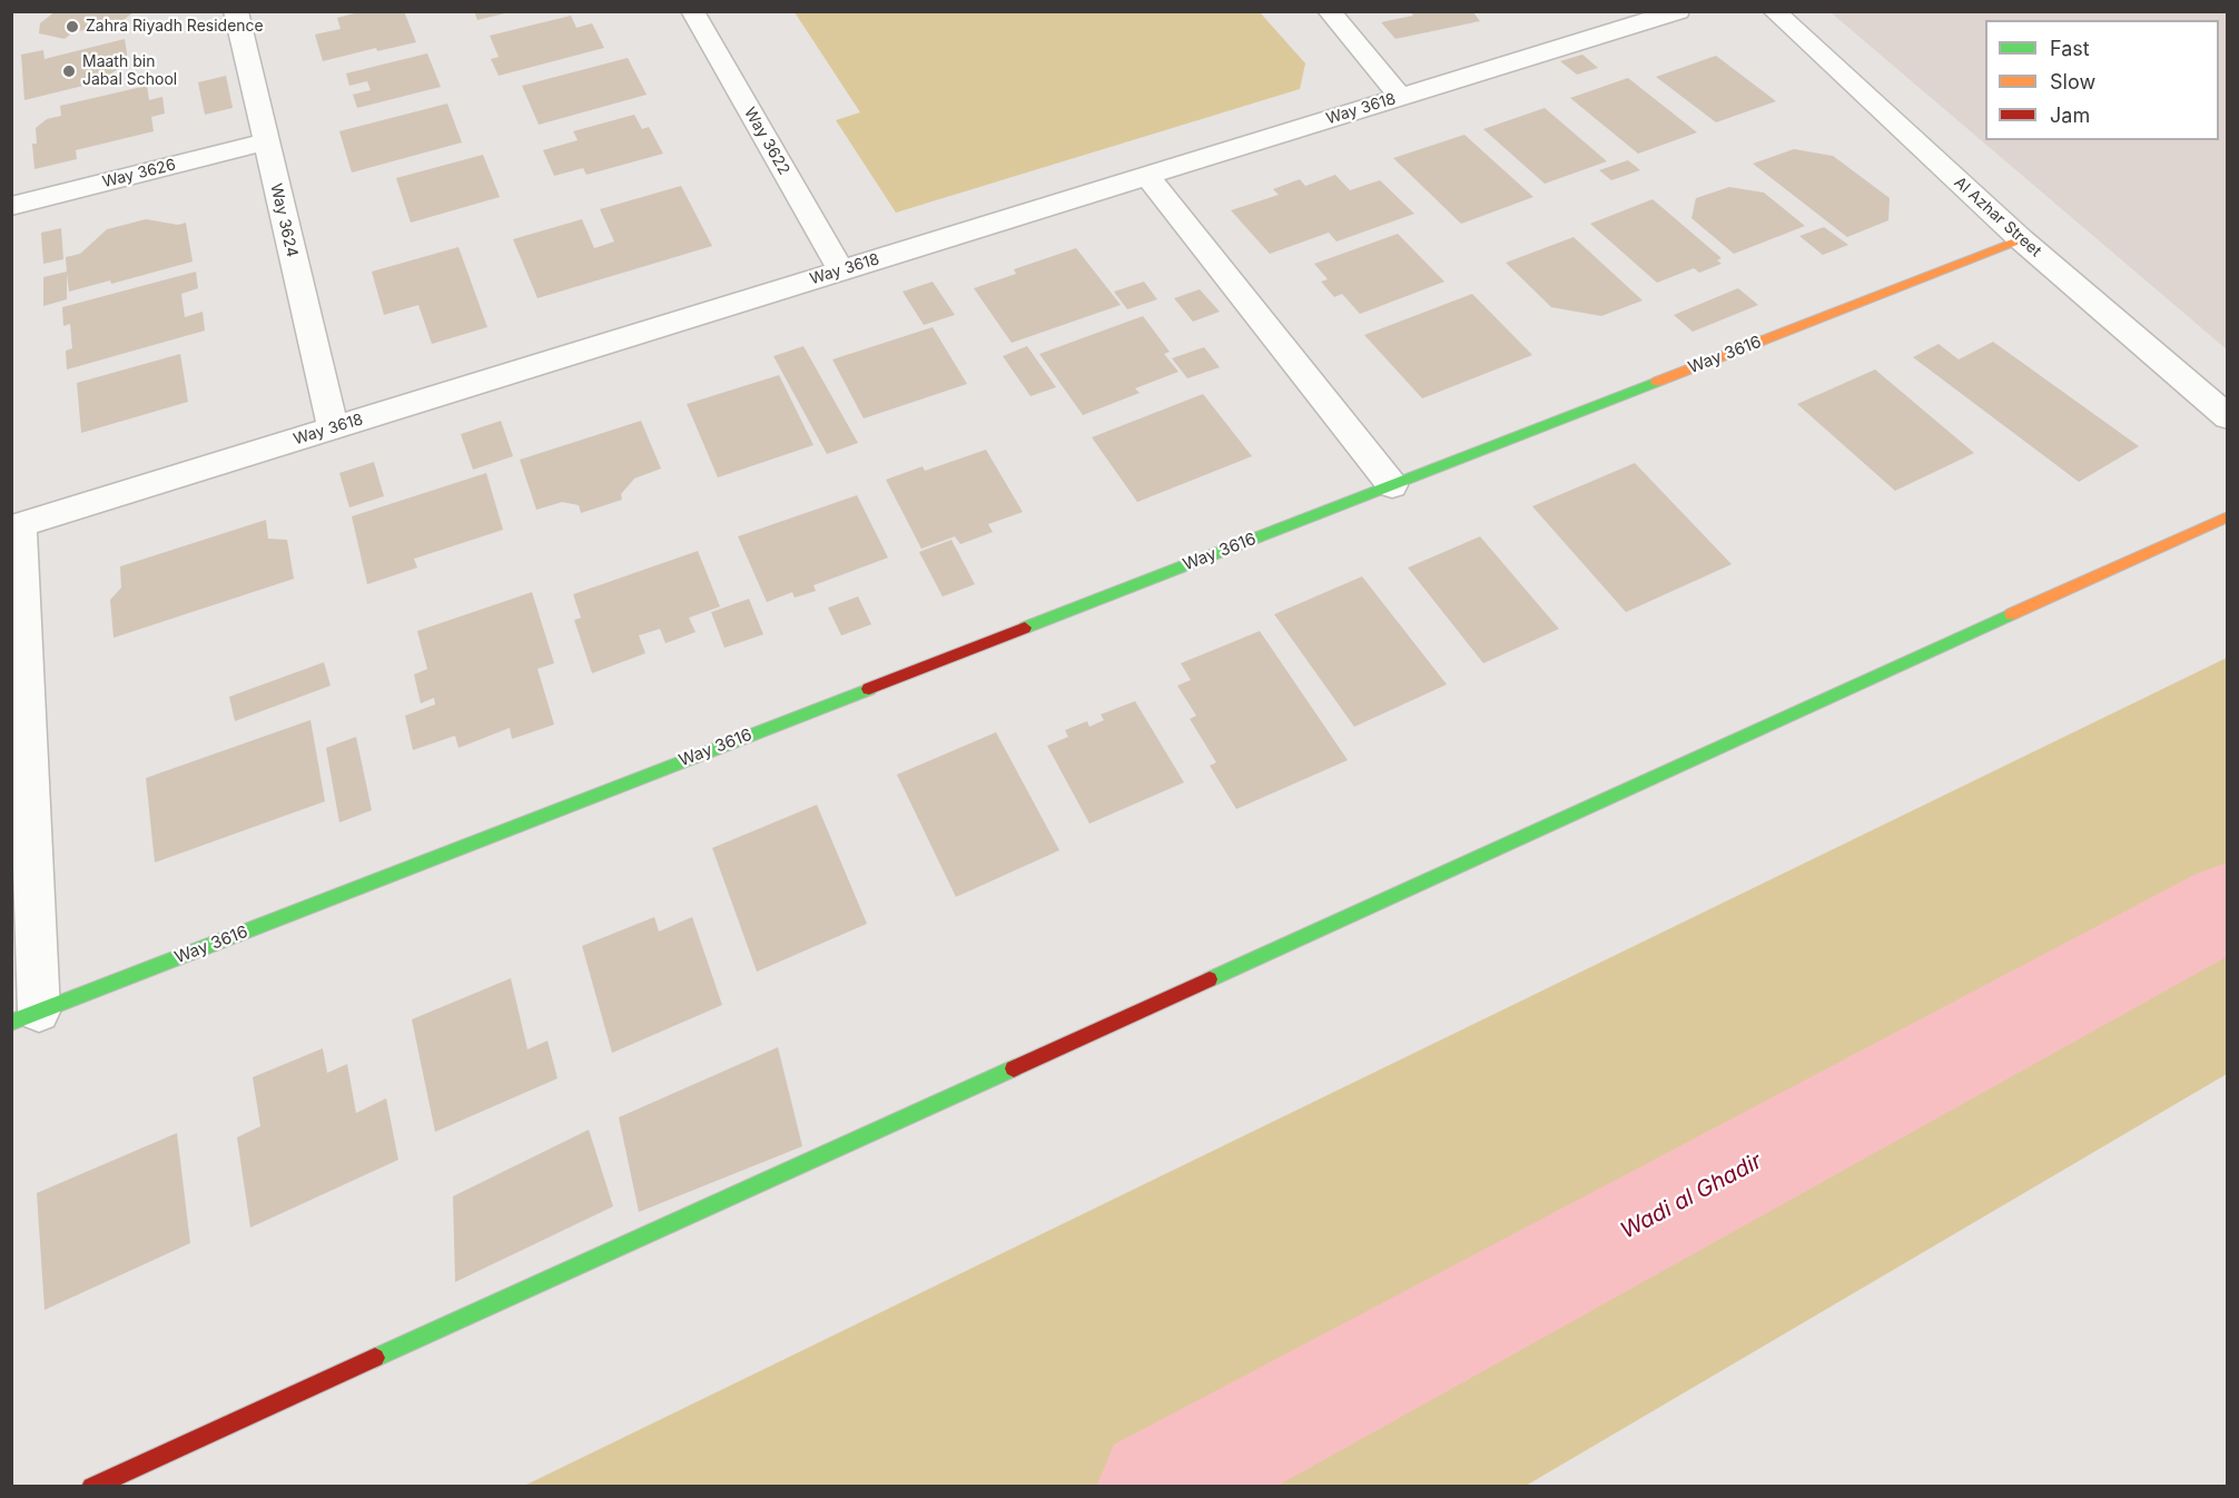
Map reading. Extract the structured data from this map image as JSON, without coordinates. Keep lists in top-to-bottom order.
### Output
{
  "streets": {
    "street": [
      "Way 3618",
      "Way 3622",
      "Way 3626",
      "Al Azhar Street",
      "Way 3624",
      "Way 3616"
    ]
  },
  "crossings": [
    ["Way 3618", "Way 3622"],
    ["Way 3618", "Way 3624"],
    ["Way 3618", "Way 3616"],
    ["Way 3626", "Way 3624"],
    ["Al Azhar Street", "Way 3616"]
  ],
  "water": ["Wadi al Ghadir"],
  "places": ["Zahra Riyadh Residence", "Maath bin Jabal School"],
  "legend": ["Fast", "Slow", "Jam"]
}
